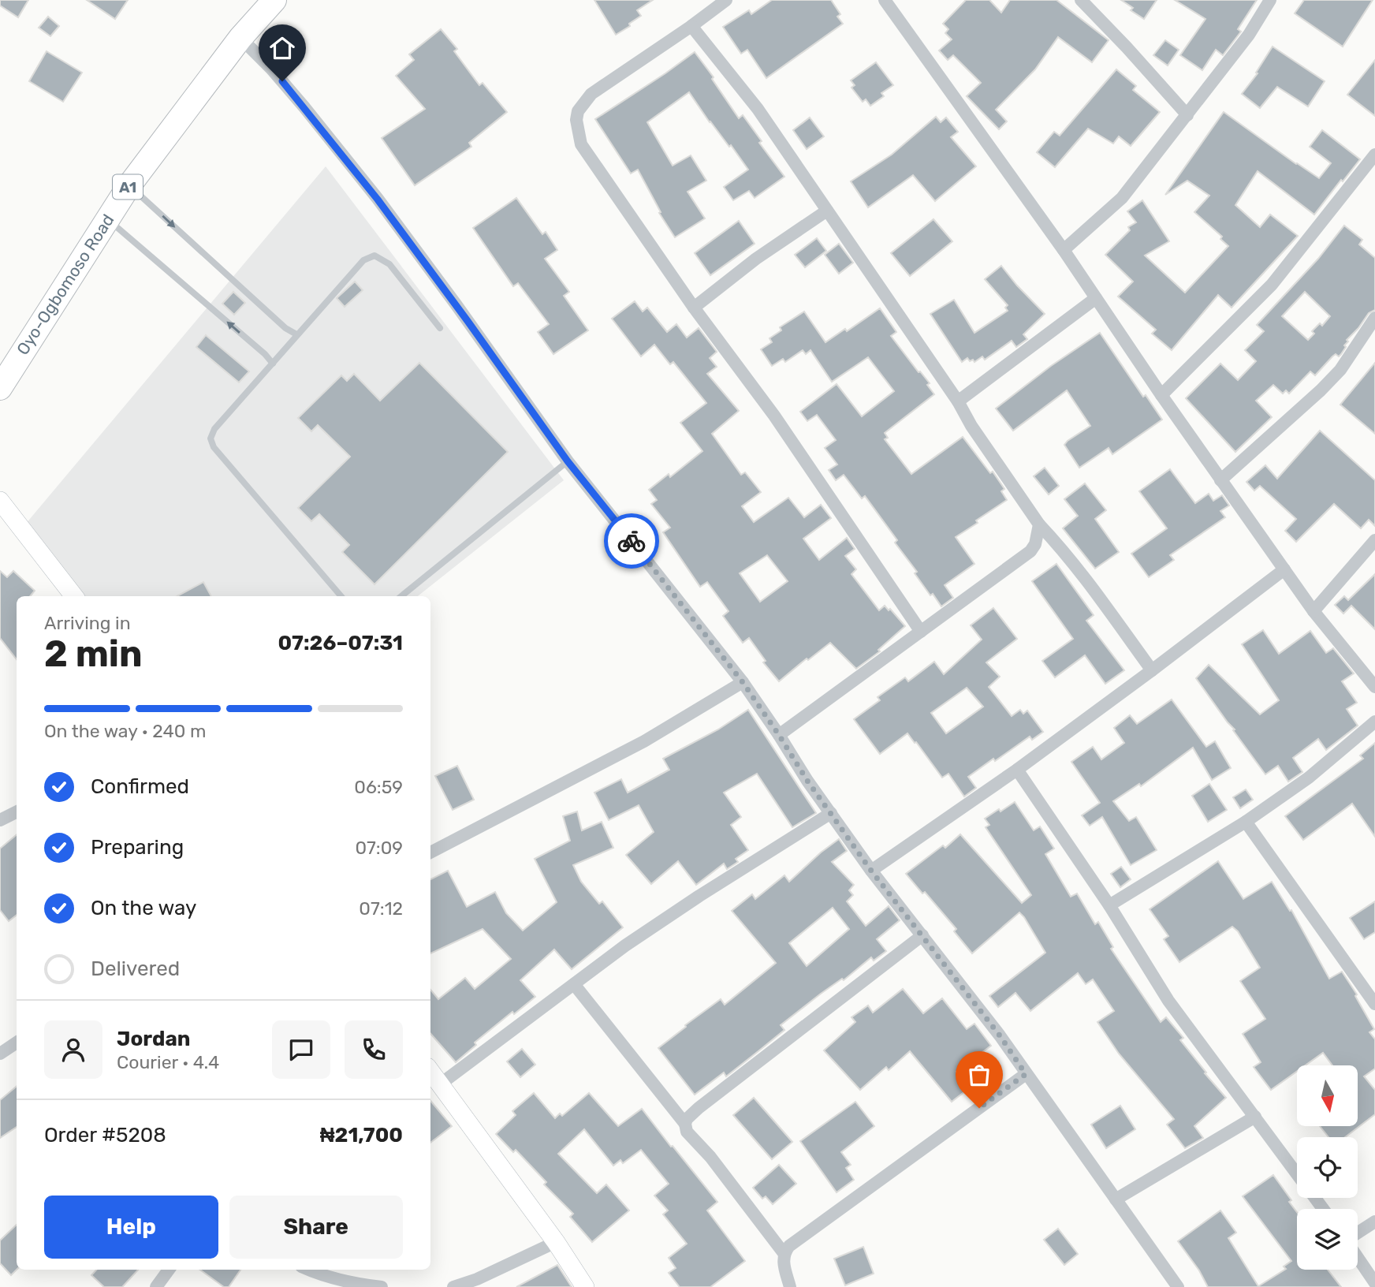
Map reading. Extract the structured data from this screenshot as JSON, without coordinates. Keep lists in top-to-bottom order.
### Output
{
  "streets": {
    "highway": ["A1", "Oyo-Ogbomoso Road"]
  },
  "north": "bottom",
  "page": {
    "heading": ["2 min", "Arriving in", "07:26–07:31"],
    "panel": [
      "Jordan",
      "Courier · 4.4",
      "Order #5208",
      "₦21,700"
    ],
    "bar": "On the way · 240 m",
    "list": [
      ["Confirmed", "06:59"],
      ["Preparing", "07:09"],
      ["On the way", "07:12"],
      "Delivered"
    ],
    "buttons": ["Help", "Share"]
  }
}
